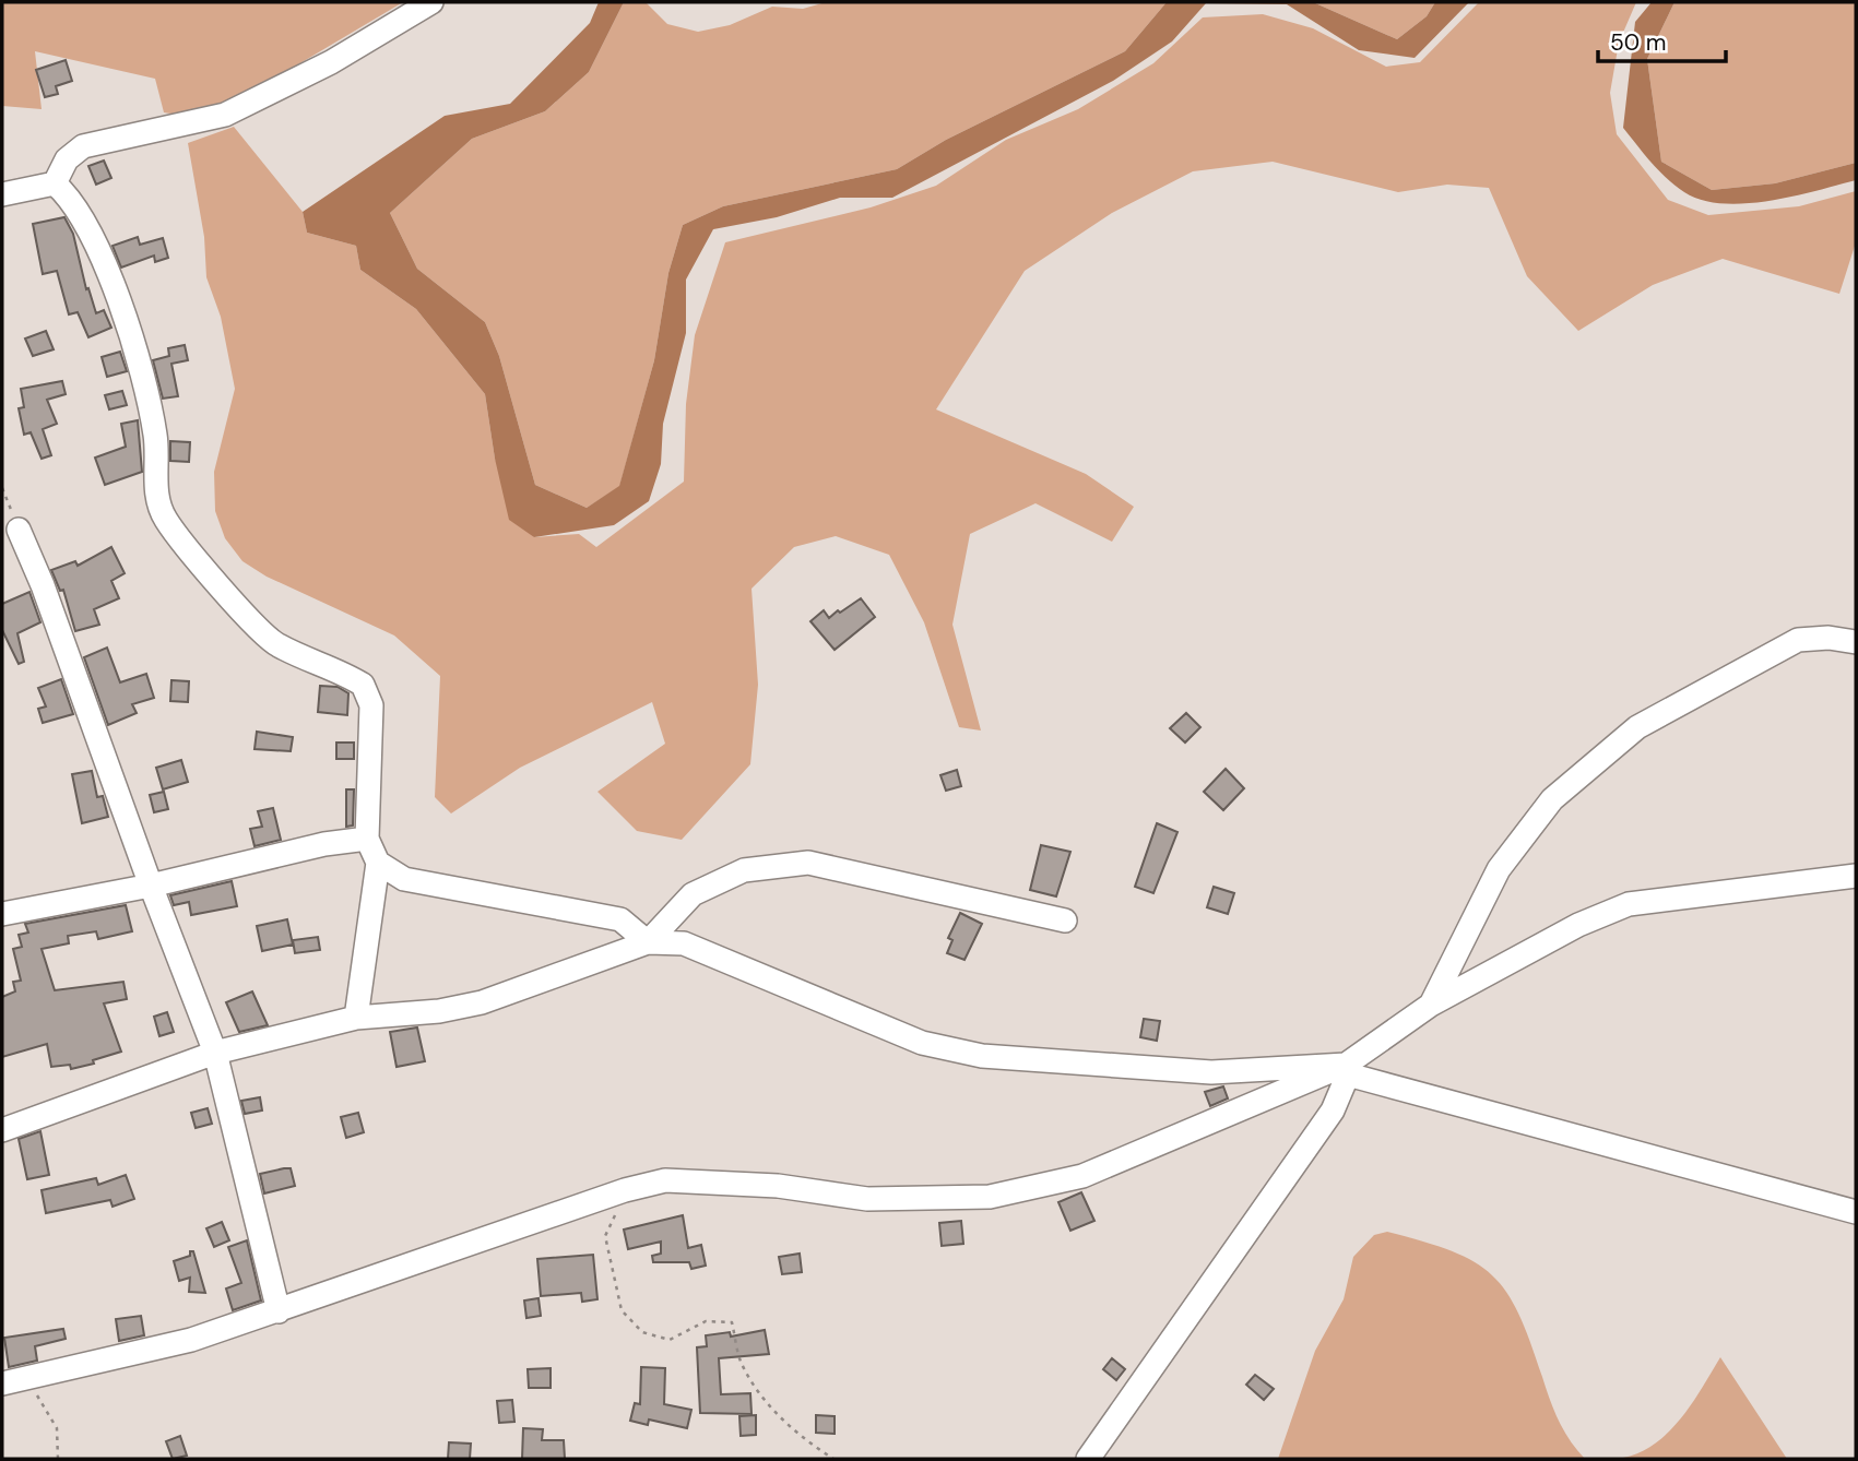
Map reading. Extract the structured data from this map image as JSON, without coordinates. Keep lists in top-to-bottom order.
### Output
{
  "scale_bar": "50 m"
}
